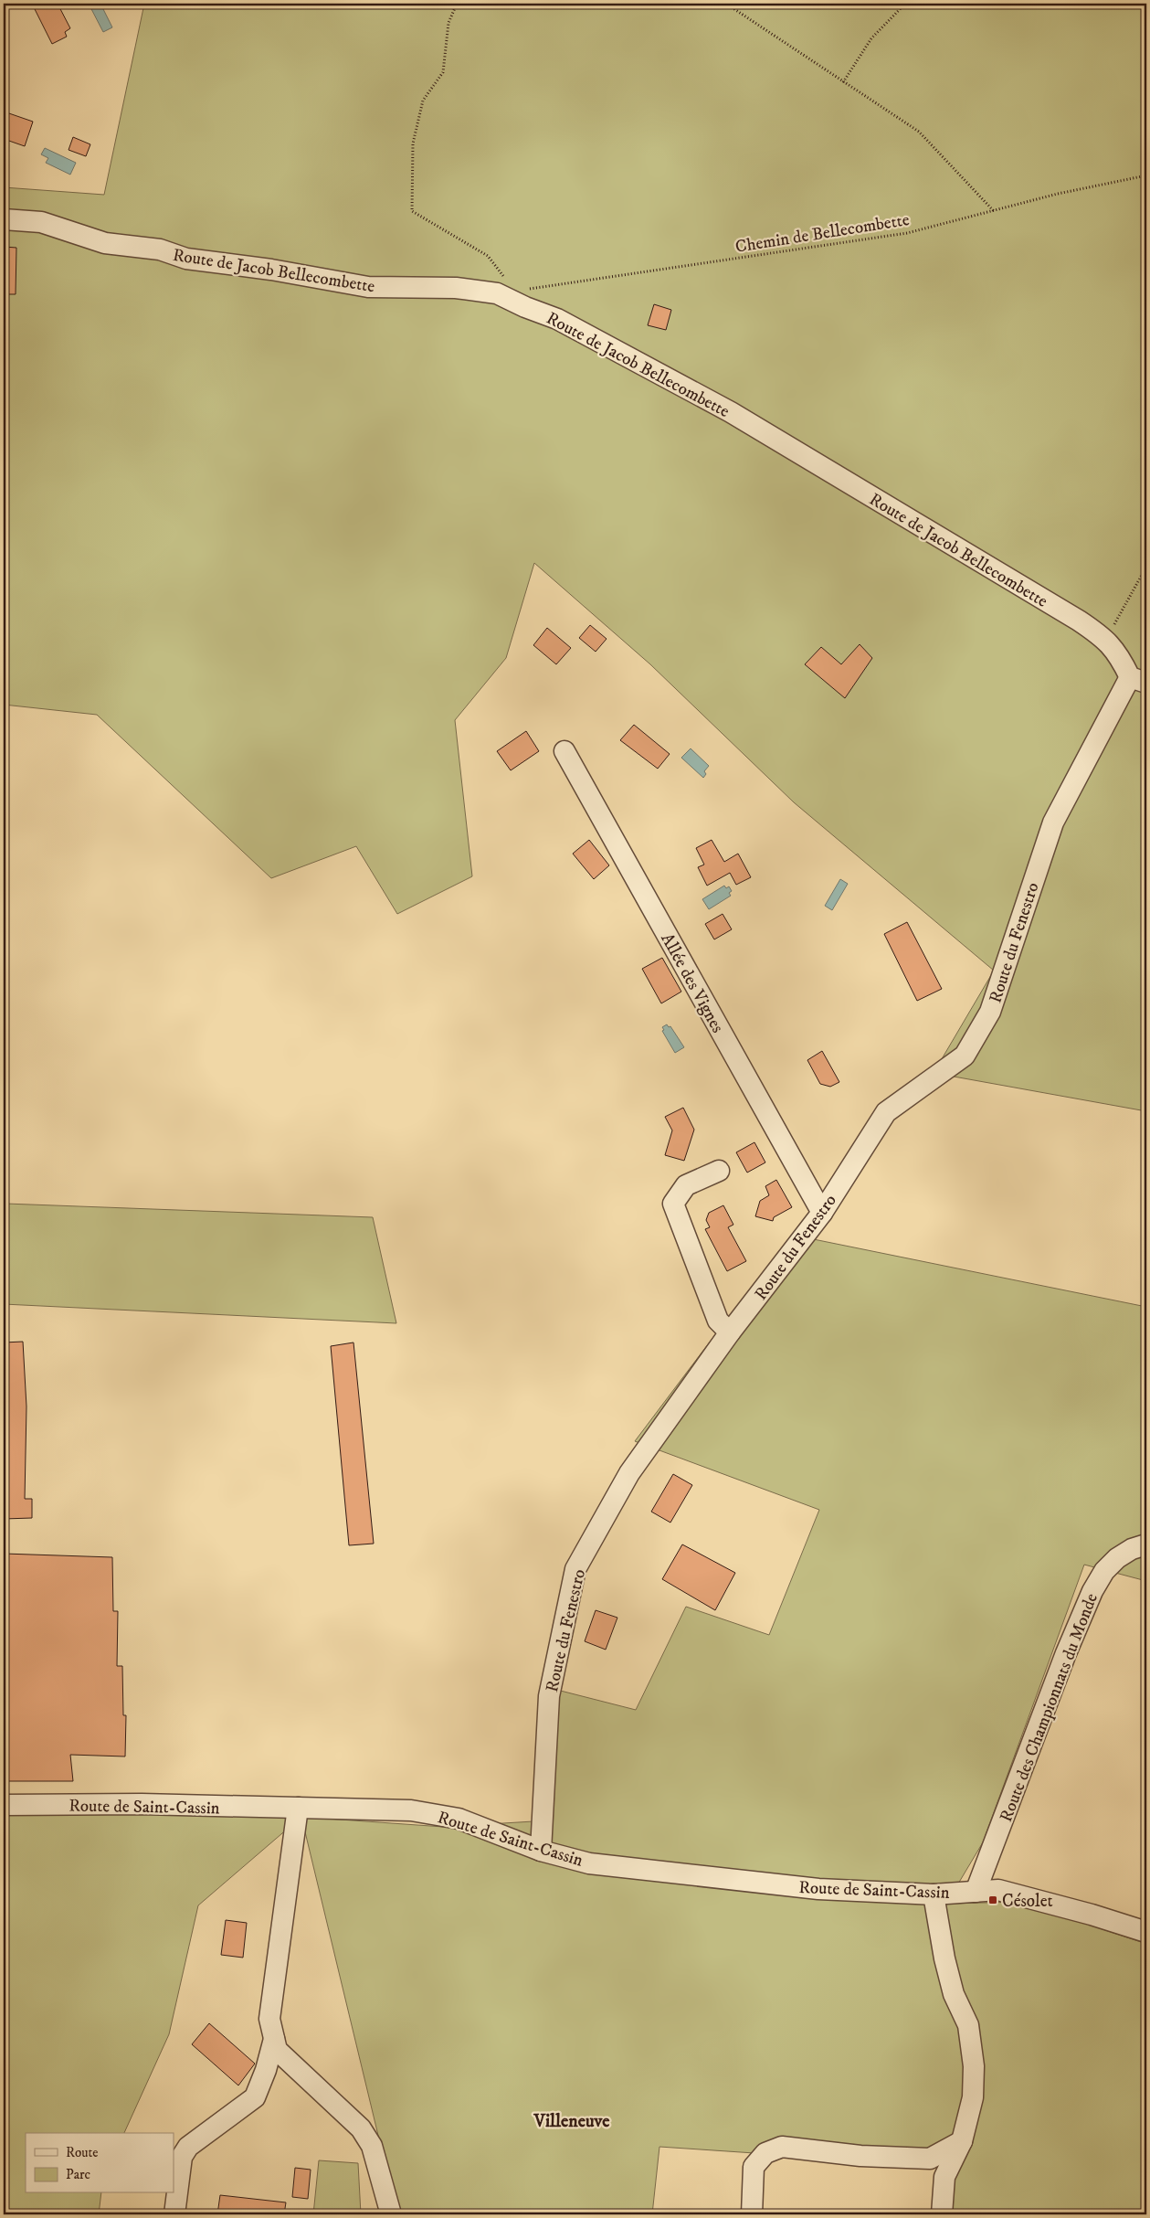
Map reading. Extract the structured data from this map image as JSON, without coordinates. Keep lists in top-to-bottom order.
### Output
{
  "streets": {
    "street": [
      "Route de Jacob Bellecombette",
      "Route du Fenestro",
      "Allée des Vignes",
      "Route des Championnats du Monde",
      "Route de Saint-Cassin"
    ],
    "path": ["Chemin de Bellecombette"]
  },
  "crossings": [
    ["Chemin de Bellecombette", "Route de Jacob Bellecombette"],
    ["Route de Jacob Bellecombette", "Route du Fenestro"],
    ["Route du Fenestro", "Allée des Vignes"],
    ["Route du Fenestro", "Route de Saint-Cassin"],
    ["Route des Championnats du Monde", "Route de Saint-Cassin"]
  ],
  "districts": ["Villeneuve"],
  "places": {
    "transit": ["Césolet"]
  },
  "legend": ["Route", "Parc"]
}
